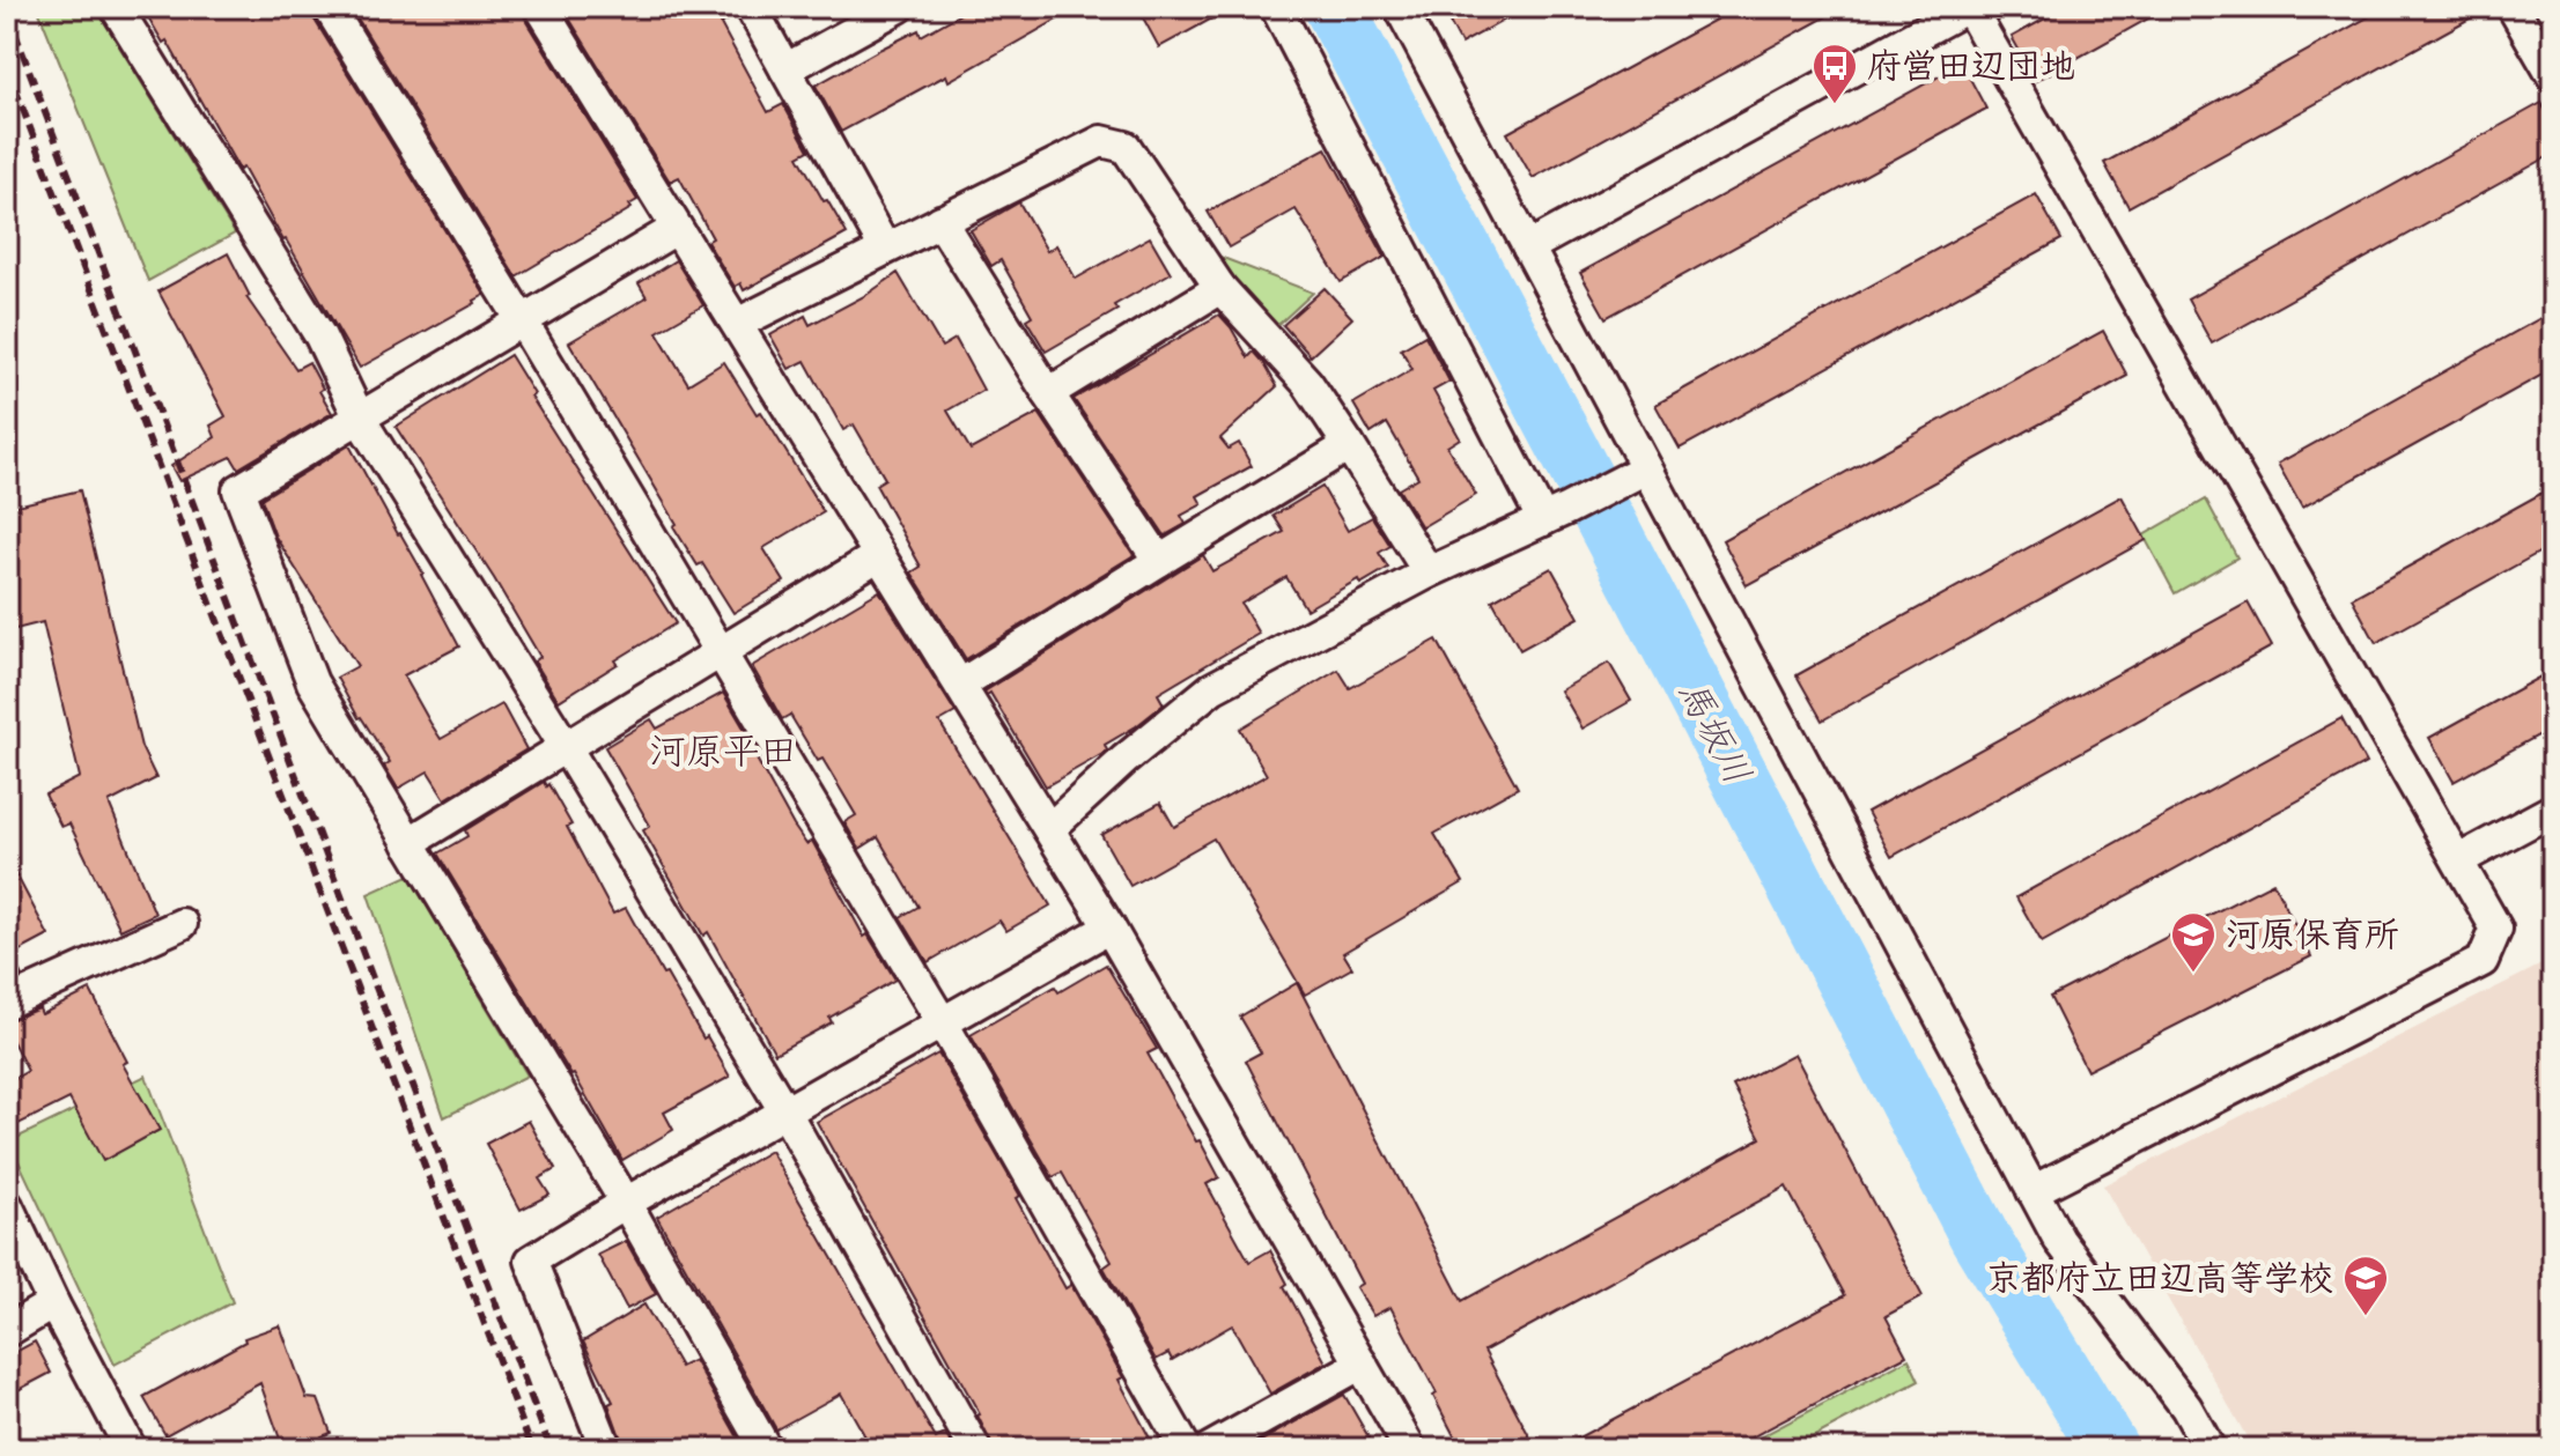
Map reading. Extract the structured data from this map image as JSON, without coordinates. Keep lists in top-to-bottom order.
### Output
{
  "districts": ["河原平田"],
  "water": ["馬坂川"],
  "places": {
    "bus stop": ["府営田辺団地"],
    "school or university": ["河原保育所", "京都府立田辺高等学校"]
  }
}
